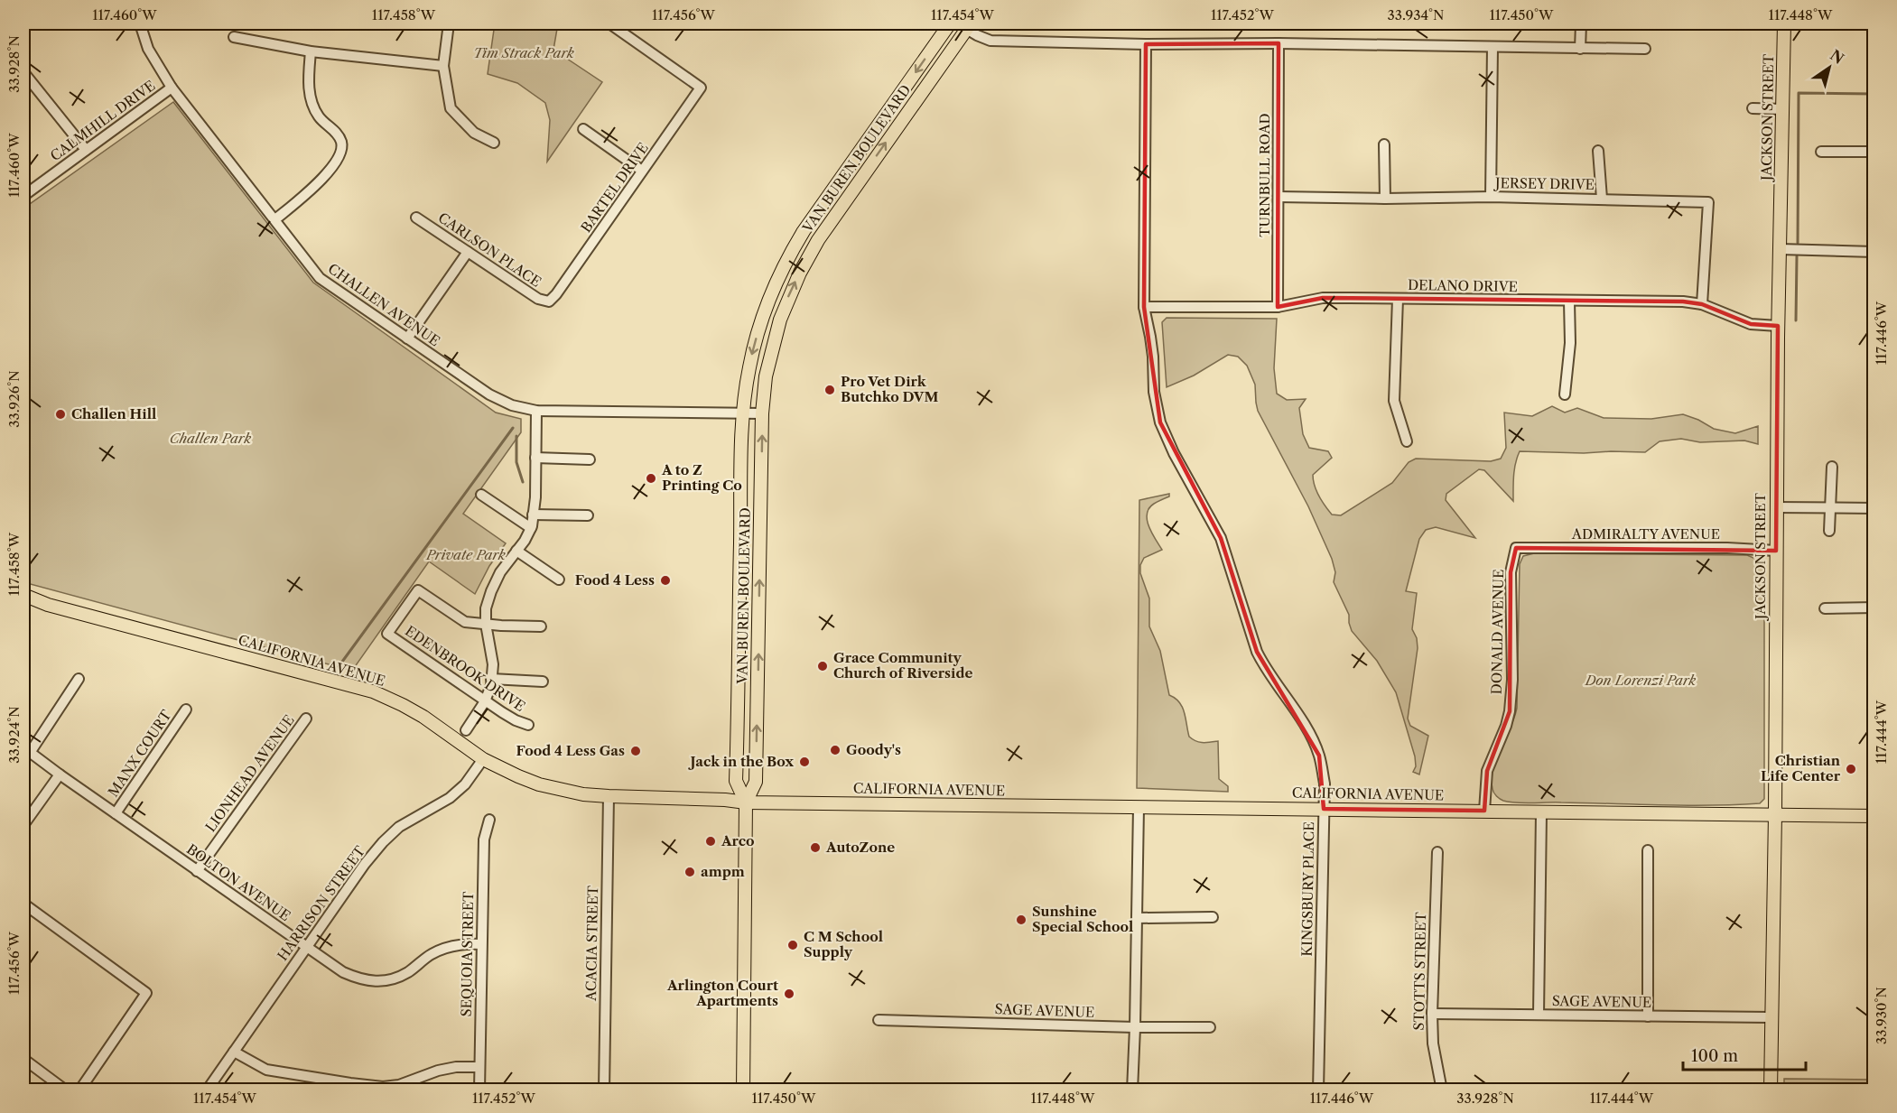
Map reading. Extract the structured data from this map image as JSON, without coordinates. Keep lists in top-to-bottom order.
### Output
{
  "streets": {
    "main road": ["JACKSON STREET", "VAN BUREN BOULEVARD", "CALIFORNIA AVENUE"],
    "street": [
      "CALMHILL DRIVE",
      "TURNBULL ROAD",
      "JERSEY DRIVE",
      "BARTEL DRIVE",
      "CARLSON PLACE",
      "DELANO DRIVE",
      "CHALLEN AVENUE",
      "ADMIRALTY AVENUE",
      "DONALD AVENUE",
      "EDENBROOK DRIVE",
      "MANX COURT",
      "LIONHEAD AVENUE",
      "BOLTON AVENUE",
      "KINGSBURY PLACE",
      "HARRISON STREET",
      "ACACIA STREET",
      "SEQUOIA STREET",
      "STOTTS STREET",
      "SAGE AVENUE"
    ]
  },
  "crossings": [
    ["JACKSON STREET", "DELANO DRIVE"],
    ["JACKSON STREET", "ADMIRALTY AVENUE"],
    ["JACKSON STREET", "CALIFORNIA AVENUE"],
    ["JACKSON STREET", "SAGE AVENUE"],
    ["CALMHILL DRIVE", "CHALLEN AVENUE"],
    ["VAN BUREN BOULEVARD", "CHALLEN AVENUE"],
    ["VAN BUREN BOULEVARD", "CALIFORNIA AVENUE"],
    ["TURNBULL ROAD", "JERSEY DRIVE"],
    ["TURNBULL ROAD", "DELANO DRIVE"],
    ["JERSEY DRIVE", "DELANO DRIVE"],
    ["BARTEL DRIVE", "CARLSON PLACE"],
    ["DELANO DRIVE", "KINGSBURY PLACE"],
    ["ADMIRALTY AVENUE", "DONALD AVENUE"],
    ["DONALD AVENUE", "CALIFORNIA AVENUE"],
    ["CALIFORNIA AVENUE", "KINGSBURY PLACE"],
    ["CALIFORNIA AVENUE", "HARRISON STREET"],
    ["CALIFORNIA AVENUE", "ACACIA STREET"],
    ["MANX COURT", "BOLTON AVENUE"],
    ["LIONHEAD AVENUE", "BOLTON AVENUE"],
    ["BOLTON AVENUE", "HARRISON STREET"],
    ["BOLTON AVENUE", "SEQUOIA STREET"],
    ["STOTTS STREET", "SAGE AVENUE"]
  ],
  "parks": [
    "Tim Strack Park",
    "Challen Park",
    "Private Park",
    "Don Lorenzi Park"
  ],
  "places": [
    "Pro Vet Dirk Butchko DVM",
    "Challen Hill",
    "A to Z Printing Co",
    "Food 4 Less",
    "Grace Community Church of Riverside",
    "Goody's",
    "Food 4 Less Gas",
    "Jack in the Box",
    "Christian Life Center",
    "Arco",
    "AutoZone",
    "ampm",
    "Sunshine Special School",
    "C M School Supply",
    "Arlington Court Apartments"
  ],
  "scale_bar": "100 m",
  "north": "top right",
  "coordinates": [
    "117.460°W",
    "117.458°W",
    "117.456°W",
    "117.454°W",
    "117.452°W",
    "33.934°N",
    "117.450°W",
    "117.448°W",
    "33.928°N",
    "117.446°W",
    "33.926°N",
    "117.444°W",
    "33.924°N",
    "33.930°N"
  ]
}
